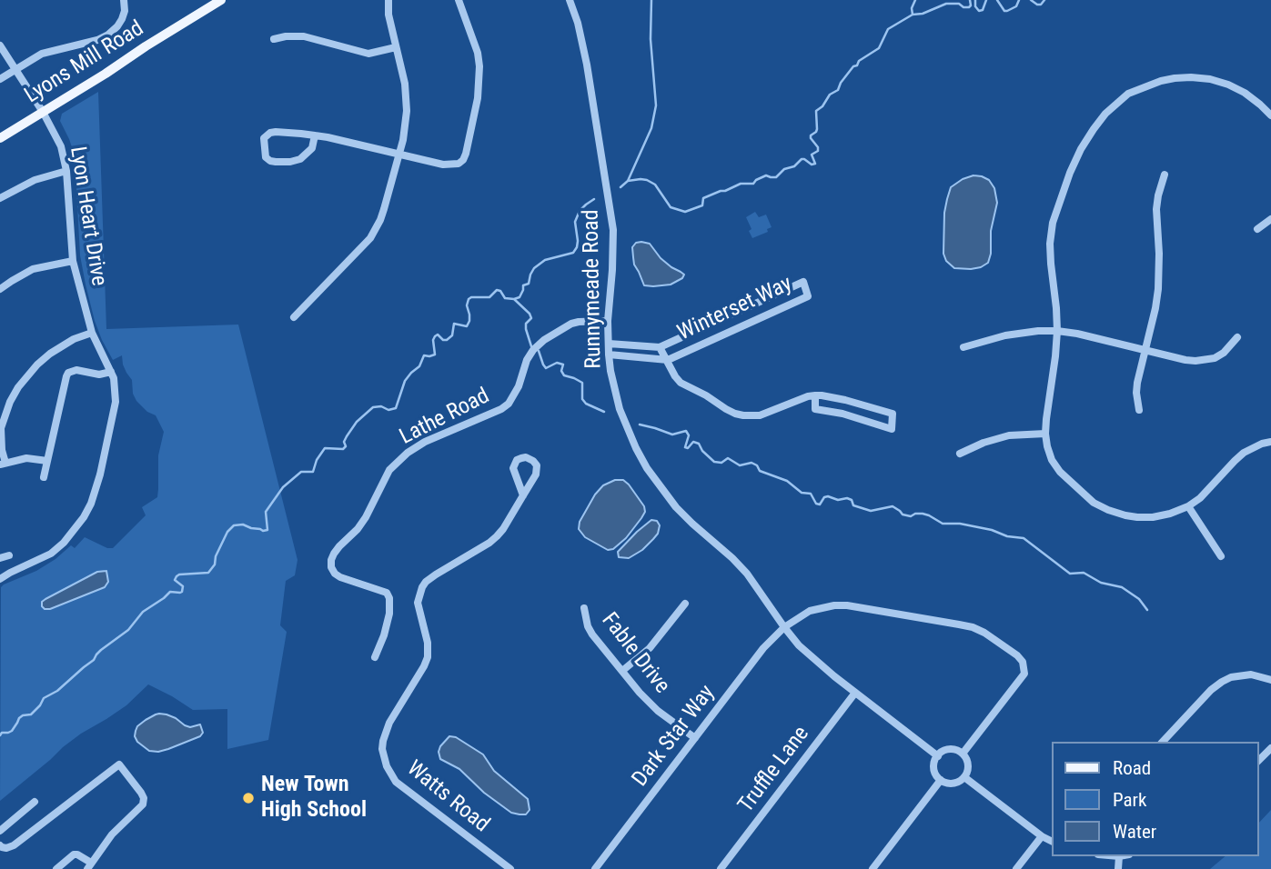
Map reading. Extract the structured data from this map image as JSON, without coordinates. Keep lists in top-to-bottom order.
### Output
{
  "streets": {
    "main road": ["Lyons Mill Road"],
    "street": [
      "Lyon Heart Drive",
      "Runnymeade Road",
      "Winterset Way",
      "Lathe Road",
      "Fable Drive",
      "Dark Star Way",
      "Truffle Lane",
      "Watts Road"
    ]
  },
  "crossings": [
    ["Lyons Mill Road", "Lyon Heart Drive"],
    ["Runnymeade Road", "Winterset Way"],
    ["Runnymeade Road", "Lathe Road"],
    ["Runnymeade Road", "Dark Star Way"],
    ["Runnymeade Road", "Truffle Lane"],
    ["Fable Drive", "Dark Star Way"]
  ],
  "places": ["New Town High School"],
  "legend": ["Road", "Park", "Water"]
}
